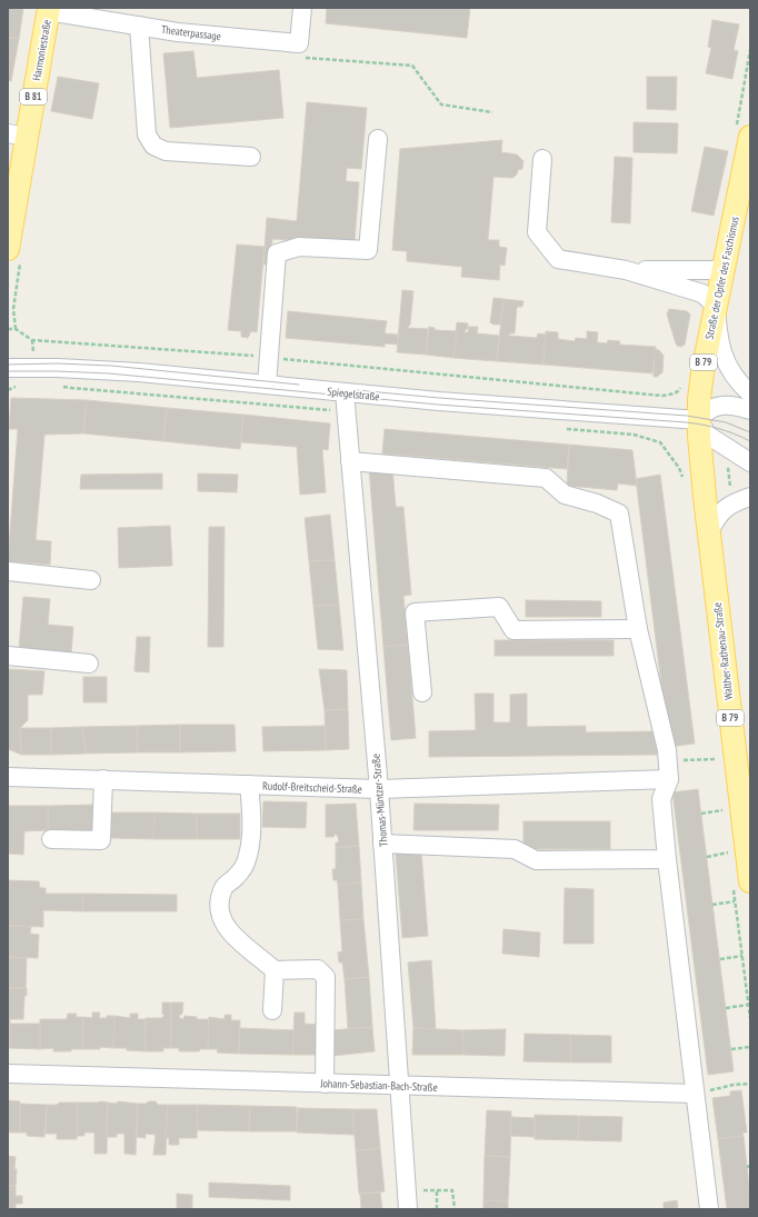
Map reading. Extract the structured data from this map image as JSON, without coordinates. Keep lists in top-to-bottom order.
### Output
{
  "streets": {
    "main road": [
      "Harmoniestraße",
      "B 81",
      "Straße der Opfer des Faschismus",
      "B 79",
      "Walther-Rathenau-Straße"
    ],
    "street": [
      "Theaterpassage",
      "Spiegelstraße",
      "Rudolf-Breitscheid-Straße",
      "Thomas-Müntzer-Straße",
      "Johann-Sebastian-Bach-Straße"
    ]
  },
  "crossings": [
    ["Theaterpassage", "Harmoniestraße"],
    ["Straße der Opfer des Faschismus", "Spiegelstraße"],
    ["Straße der Opfer des Faschismus", "Walther-Rathenau-Straße"],
    ["Spiegelstraße", "Walther-Rathenau-Straße"],
    ["Spiegelstraße", "Thomas-Müntzer-Straße"],
    ["Rudolf-Breitscheid-Straße", "Thomas-Müntzer-Straße"],
    ["Thomas-Müntzer-Straße", "Johann-Sebastian-Bach-Straße"]
  ]
}
